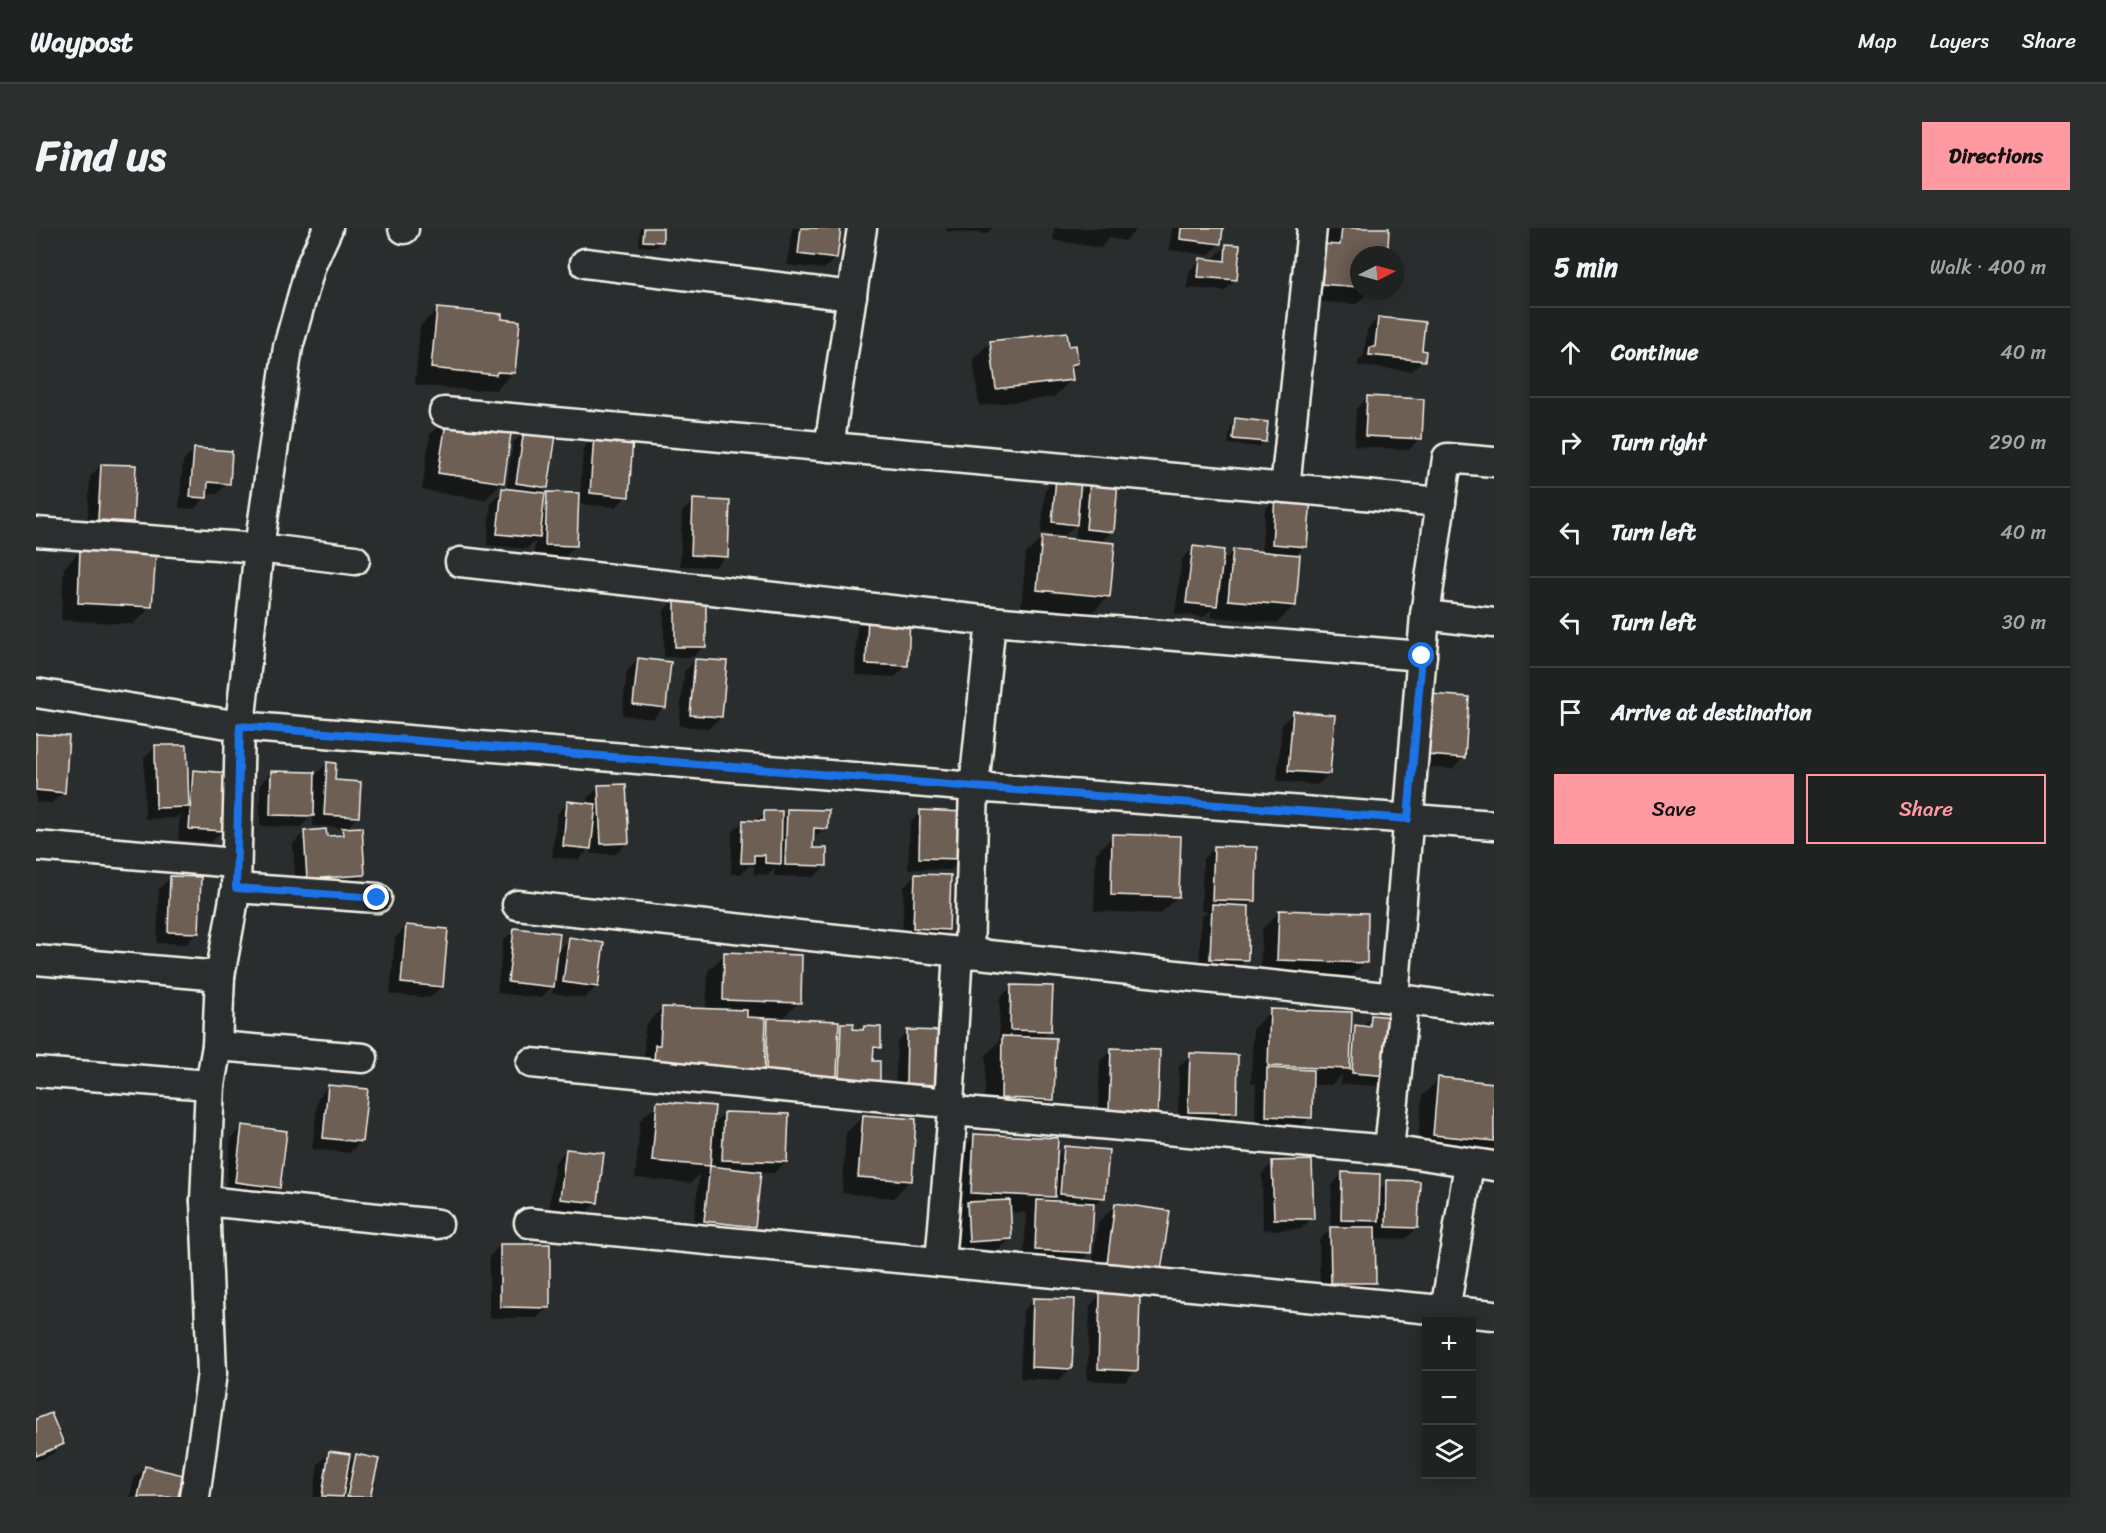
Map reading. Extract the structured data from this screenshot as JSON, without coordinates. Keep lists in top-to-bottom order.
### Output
{
  "north": "right",
  "page": {
    "header": "Waypost",
    "nav": ["Map", "Layers", "Share"],
    "title": "Find us",
    "buttons": [
      "Directions",
      ["Save", "Share"]
    ],
    "heading": ["5 min", "Walk · 400 m"],
    "list": [
      ["Continue", "40 m"],
      ["Turn right", "290 m"],
      ["Turn left", "40 m"],
      ["Turn left", "30 m"],
      "Arrive at destination"
    ],
    "map_buttons": ["+", "−"]
  }
}
